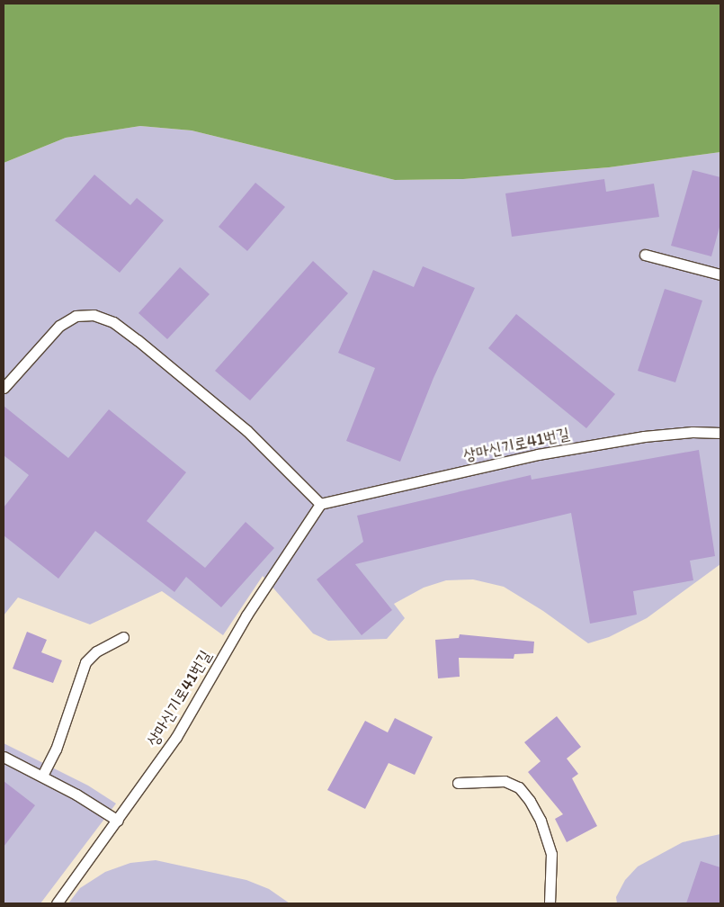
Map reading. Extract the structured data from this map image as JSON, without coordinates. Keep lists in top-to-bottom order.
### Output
{
  "streets": {
    "lane": ["상마신기로41번길"]
  }
}
